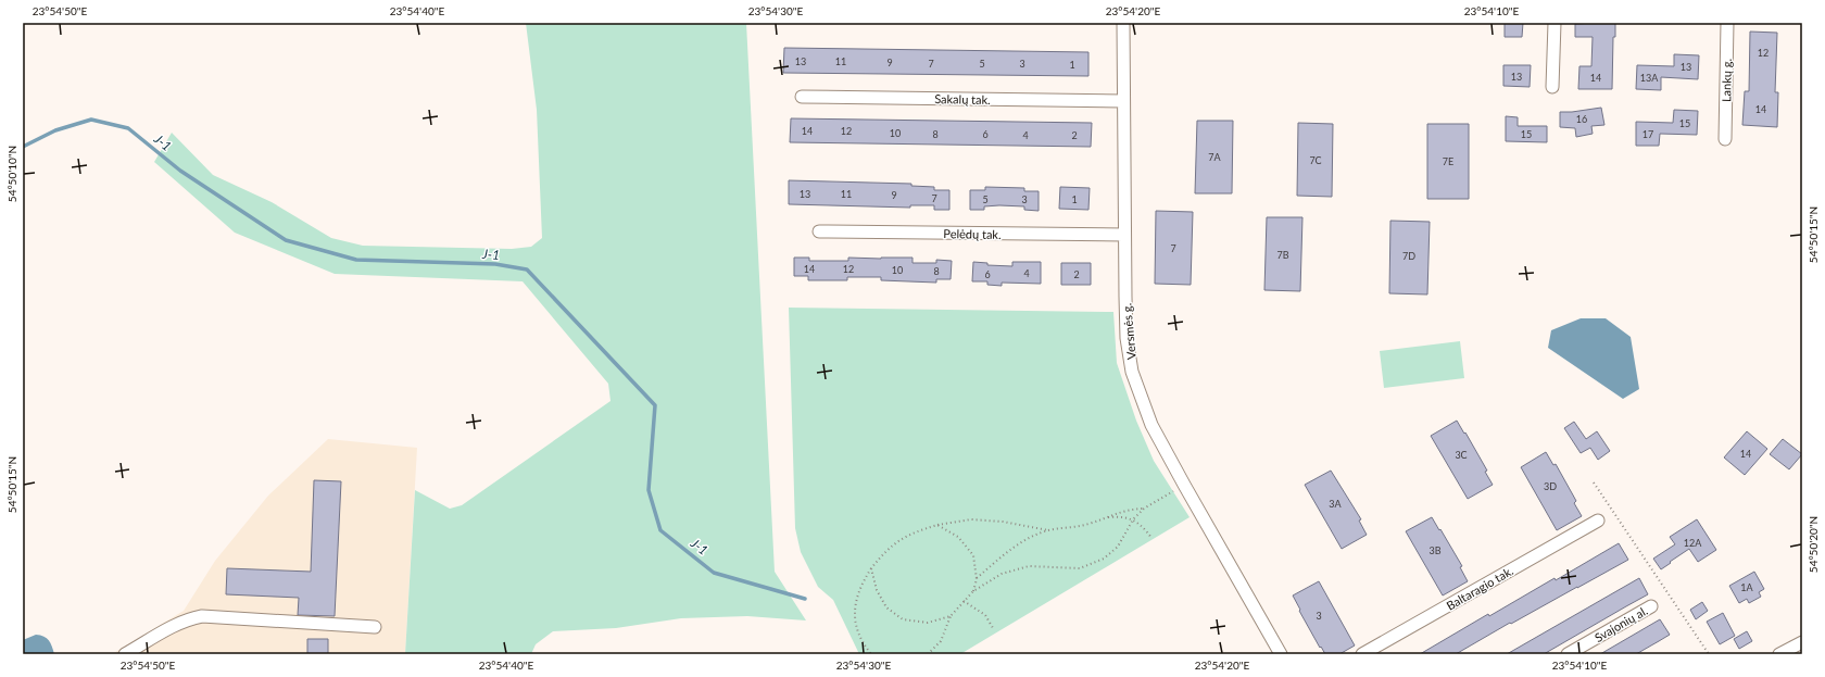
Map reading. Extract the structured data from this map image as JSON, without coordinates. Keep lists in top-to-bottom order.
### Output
{
  "streets": {
    "street": [
      "Lankų g.",
      "Sakalų tak.",
      "Pelėdų tak.",
      "Versmės g.",
      "Baltaragio tak.",
      "Svajonių al."
    ]
  },
  "crossings": [
    ["Sakalų tak.", "Versmės g."],
    ["Pelėdų tak.", "Versmės g."]
  ],
  "water": ["J-1"],
  "house_numbers": [
    "12",
    "13",
    "11",
    "9",
    "7",
    "5",
    "3",
    "1",
    "13",
    "13",
    "14",
    "13A",
    "14",
    "16",
    "15",
    "14",
    "12",
    "10",
    "8",
    "6",
    "15",
    "17",
    "4",
    "2",
    "7A",
    "7C",
    "7E",
    "13",
    "11",
    "9",
    "7",
    "5",
    "3",
    "1",
    "7",
    "7B",
    "7D",
    "14",
    "12",
    "10",
    "8",
    "4",
    "6",
    "2",
    "14",
    "3C",
    "3D",
    "3A",
    "12A",
    "3B",
    "1A",
    "3"
  ],
  "coordinates": [
    "23°54'50\"E",
    "23°54'40\"E",
    "23°54'30\"E",
    "23°54'20\"E",
    "23°54'10\"E",
    "54°50'10\"N",
    "54°50'15\"N",
    "54°50'20\"N"
  ]
}
